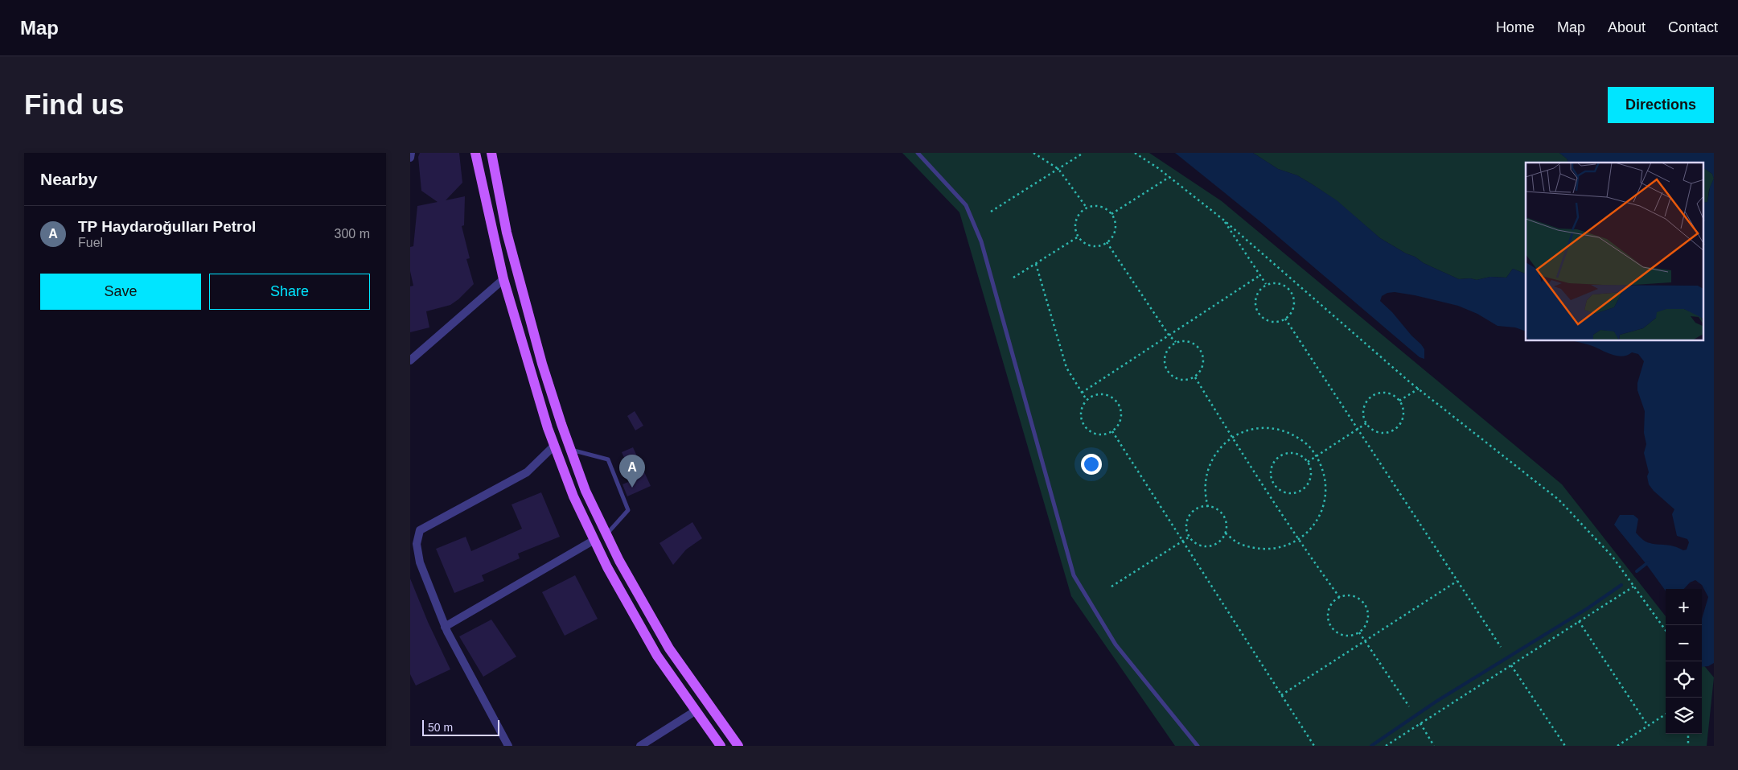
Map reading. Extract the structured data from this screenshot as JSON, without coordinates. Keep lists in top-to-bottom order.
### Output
{
  "scale_bar": "50 m",
  "page": {
    "header": "Map",
    "nav": [
      "Home",
      "Map",
      "About",
      "Contact"
    ],
    "buttons": [
      "Directions",
      ["Save", "Share"]
    ],
    "title": "Find us",
    "heading": "Nearby",
    "list": [
      {
        "mark": "A",
        "name": "TP Haydaroğulları Petrol",
        "note": "Fuel",
        "value": "300 m"
      }
    ],
    "pins": "A",
    "map_buttons": ["+", "−"],
    "scale": "50 m"
  }
}
